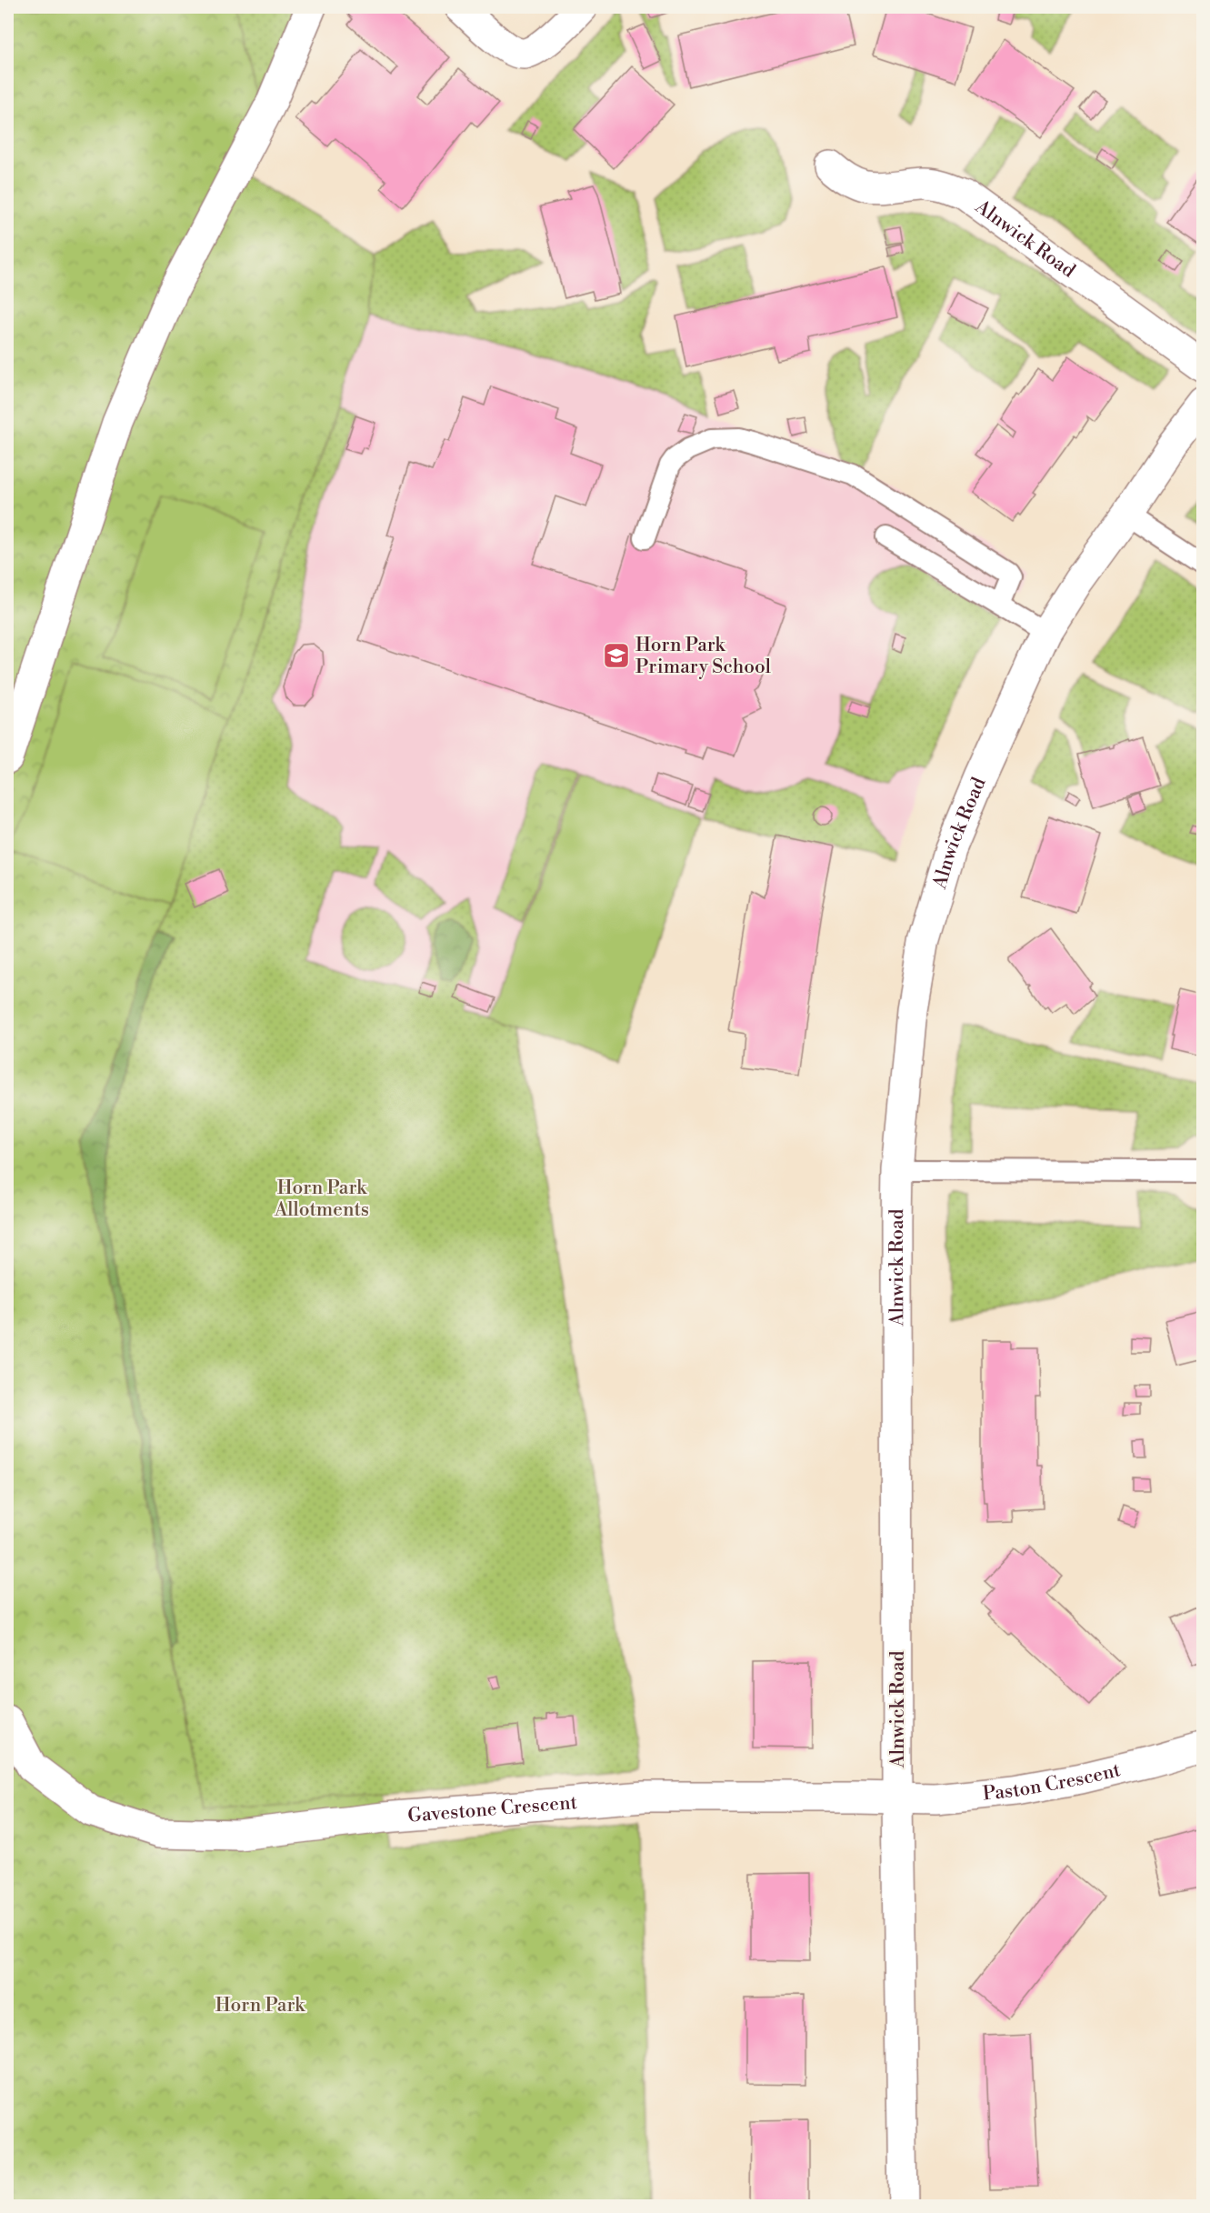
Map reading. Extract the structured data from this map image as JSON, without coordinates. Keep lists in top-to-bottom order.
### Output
{
  "streets": {
    "street": ["Alnwick Road", "Paston Crescent", "Gavestone Crescent"]
  },
  "crossings": [
    ["Alnwick Road", "Paston Crescent"],
    ["Alnwick Road", "Gavestone Crescent"],
    ["Paston Crescent", "Gavestone Crescent"]
  ],
  "parks": ["Horn Park Allotments", "Horn Park"],
  "places": {
    "school or university": ["Horn Park Primary School"]
  }
}
